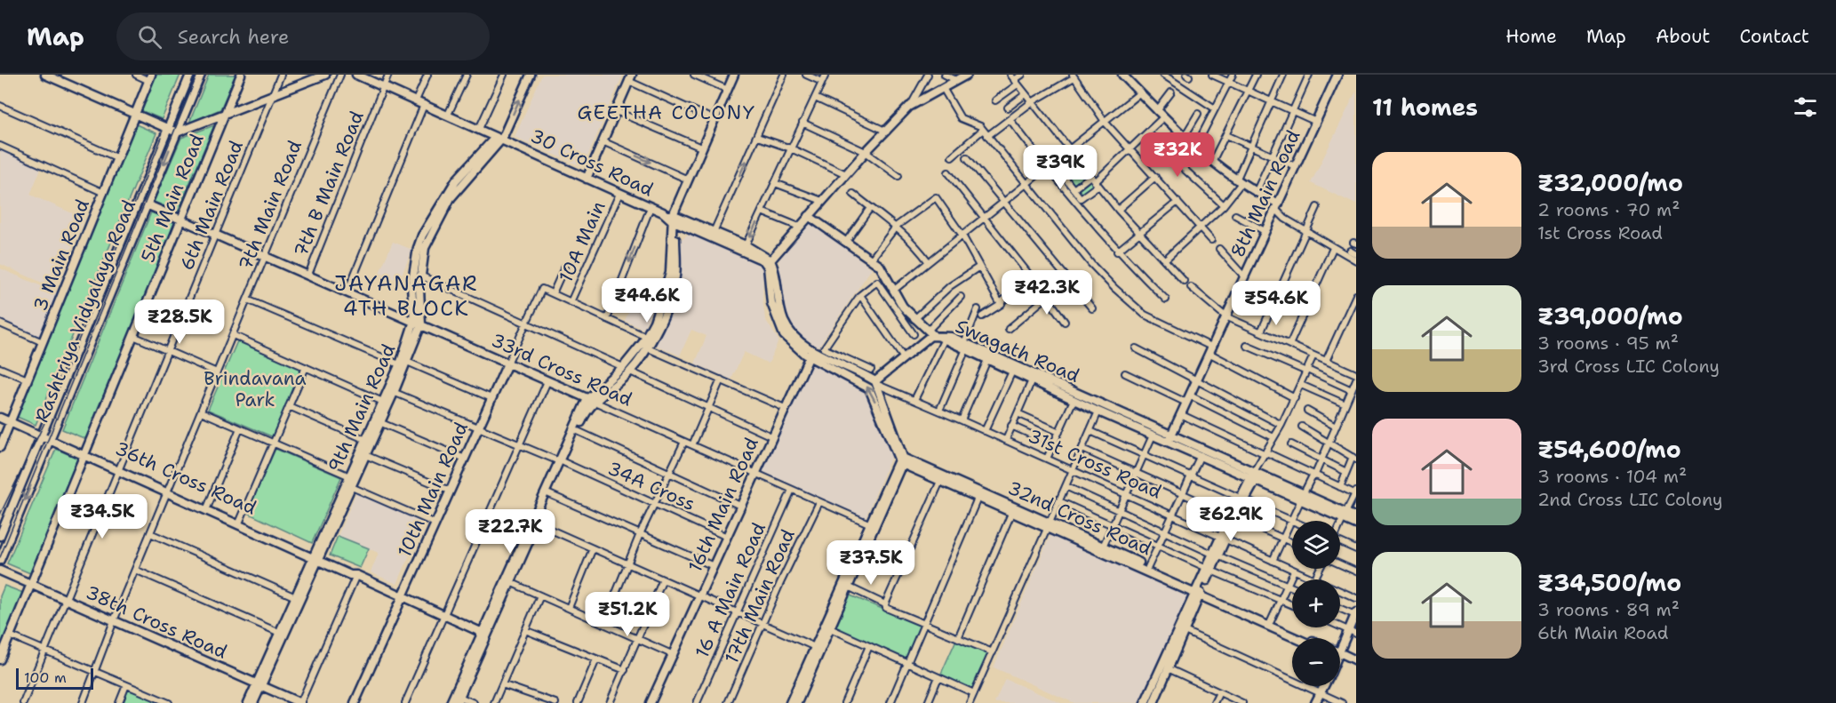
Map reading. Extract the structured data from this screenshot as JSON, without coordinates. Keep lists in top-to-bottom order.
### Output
{
  "streets": {
    "main road": [
      "30 Cross Road",
      "8th Main Road",
      "5th Main Road",
      "3 Main Road",
      "Rashtriya Vidyalaya Road",
      "Swagath Road",
      "33rd Cross Road",
      "9th Main Road",
      "36th Cross Road",
      "10th Main Road",
      "16th Main Road",
      "32nd Cross Road",
      "38th Cross Road"
    ],
    "street": [
      "7th B Main Road",
      "6th Main Road",
      "7th Main Road",
      "10A Main",
      "31st Cross Road",
      "34A Cross",
      "16 A Main Road",
      "17th Main Road"
    ]
  },
  "crossings": [
    ["30 Cross Road", "7th B Main Road"],
    ["30 Cross Road", "10A Main"],
    ["30 Cross Road", "9th Main Road"],
    ["7th B Main Road", "33rd Cross Road"],
    ["8th Main Road", "Swagath Road"],
    ["5th Main Road", "33rd Cross Road"],
    ["5th Main Road", "36th Cross Road"],
    ["5th Main Road", "38th Cross Road"],
    ["6th Main Road", "33rd Cross Road"],
    ["6th Main Road", "36th Cross Road"],
    ["6th Main Road", "38th Cross Road"],
    ["7th Main Road", "33rd Cross Road"],
    ["7th Main Road", "36th Cross Road"],
    ["7th Main Road", "38th Cross Road"],
    ["3 Main Road", "36th Cross Road"],
    ["Rashtriya Vidyalaya Road", "33rd Cross Road"],
    ["Rashtriya Vidyalaya Road", "36th Cross Road"],
    ["33rd Cross Road", "9th Main Road"],
    ["33rd Cross Road", "10th Main Road"],
    ["33rd Cross Road", "16th Main Road"],
    ["33rd Cross Road", "16 A Main Road"],
    ["33rd Cross Road", "17th Main Road"],
    ["9th Main Road", "36th Cross Road"],
    ["9th Main Road", "34A Cross"],
    ["9th Main Road", "38th Cross Road"],
    ["36th Cross Road", "10th Main Road"],
    ["34A Cross", "10th Main Road"],
    ["34A Cross", "16th Main Road"]
  ],
  "districts": ["GEETHA COLONY", "JAYANAGAR 4TH BLOCK"],
  "parks": ["Brindavana Park"],
  "scale_bar": "100 m",
  "page": {
    "header": "Map",
    "search": "Search here",
    "nav": [
      "Home",
      "Map",
      "About",
      "Contact"
    ],
    "heading": "11 homes",
    "price": [
      "₹32K",
      "₹39K",
      "₹42.3K",
      "₹44.6K",
      "₹54.6K",
      "₹28.5K",
      "₹34.5K",
      "₹62.9K",
      "₹22.7K",
      "₹37.5K",
      "₹51.2K"
    ],
    "list": [
      {
        "name": "₹32,000/mo",
        "note": "2 rooms · 70 m² · 1st Cross Road"
      },
      {
        "name": "₹39,000/mo",
        "note": "3 rooms · 95 m² · 3rd Cross LIC Colony"
      },
      {
        "name": "₹54,600/mo",
        "note": "3 rooms · 104 m² · 2nd Cross LIC Colony"
      },
      {
        "name": "₹34,500/mo",
        "note": "3 rooms · 89 m² · 6th Main Road"
      }
    ],
    "map_buttons": ["+", "−"],
    "scale": "100 m"
  }
}
